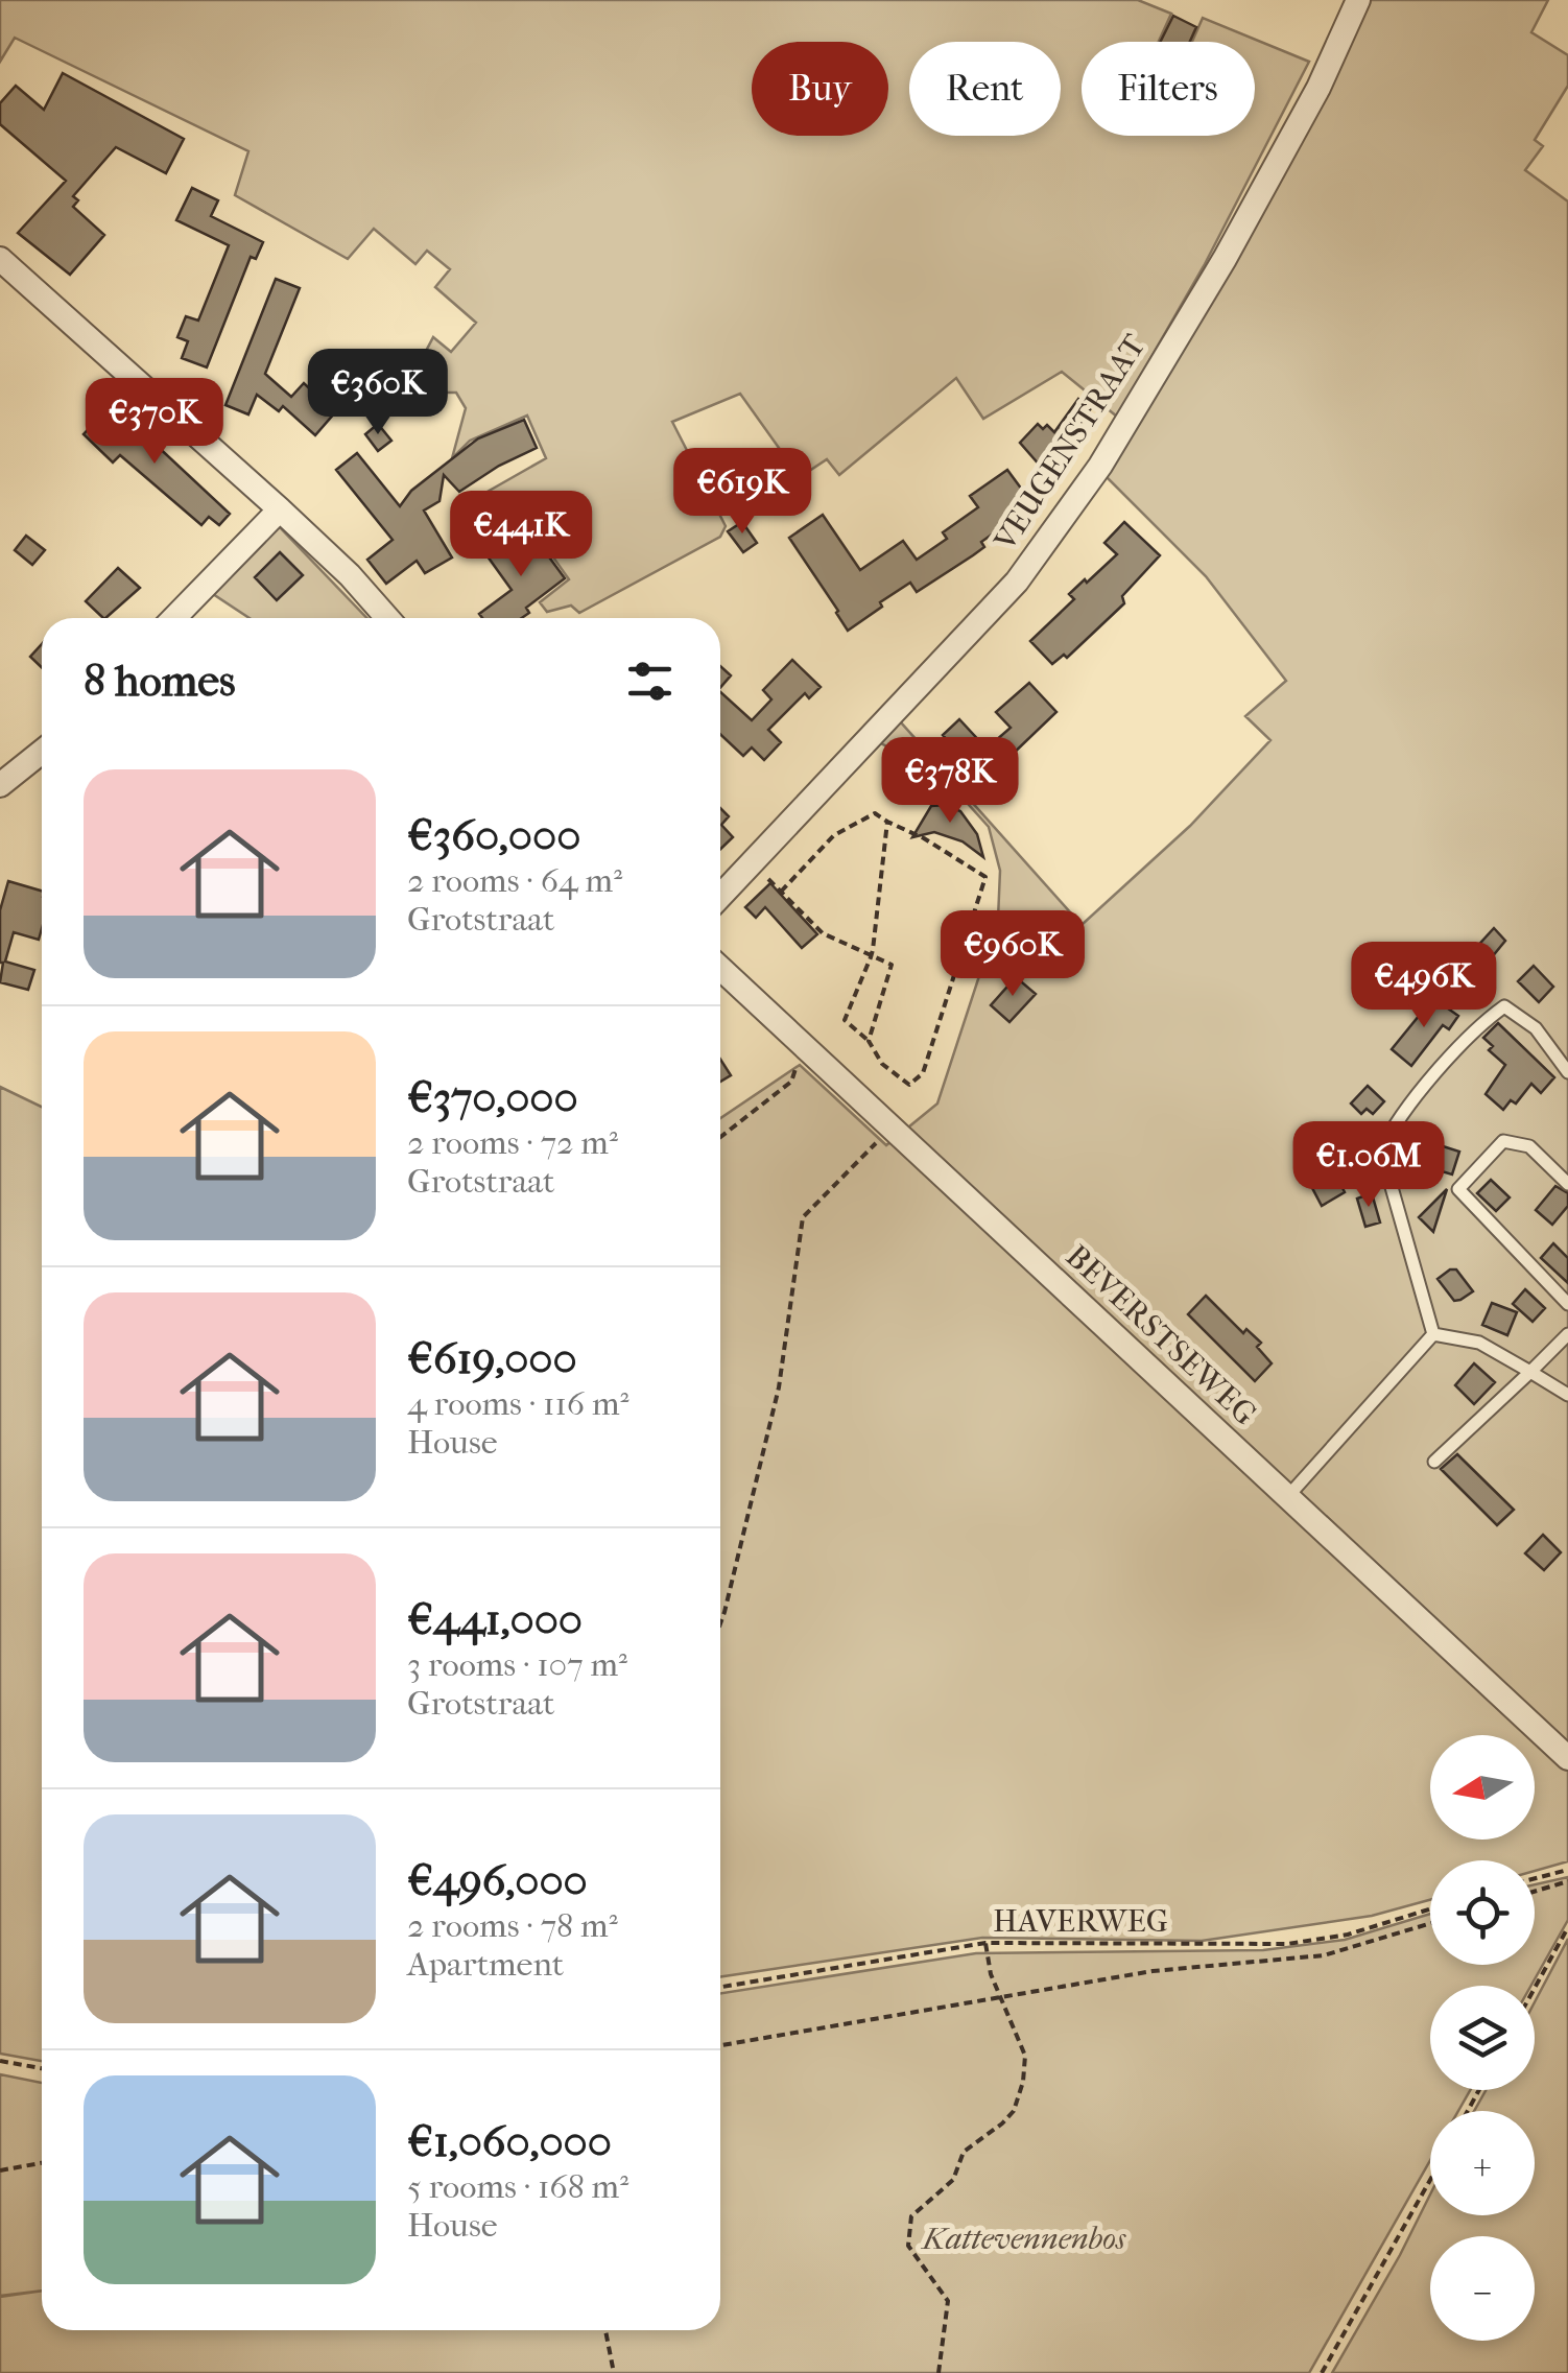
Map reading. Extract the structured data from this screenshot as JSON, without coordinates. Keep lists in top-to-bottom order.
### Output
{
  "streets": {
    "street": ["VEUGENSTRAAT", "BEVERSTSEWEG"],
    "path": ["HAVERWEG"]
  },
  "parks": ["Kattevennenbos"],
  "north": "left",
  "page": {
    "chip": ["Buy", "Rent", "Filters"],
    "price": [
      "€360K",
      "€370K",
      "€619K",
      "€441K",
      "€378K",
      "€960K",
      "€496K",
      "€1.06M"
    ],
    "heading": "8 homes",
    "list": [
      {
        "name": "€360,000",
        "note": "2 rooms · 64 m² · Grotstraat"
      },
      {
        "name": "€370,000",
        "note": "2 rooms · 72 m² · Grotstraat"
      },
      {
        "name": "€619,000",
        "note": "4 rooms · 116 m² · House"
      },
      {
        "name": "€441,000",
        "note": "3 rooms · 107 m² · Grotstraat"
      },
      {
        "name": "€496,000",
        "note": "2 rooms · 78 m² · Apartment"
      },
      {
        "name": "€1,060,000",
        "note": "5 rooms · 168 m² · House"
      }
    ],
    "map_buttons": ["+", "−"]
  }
}
